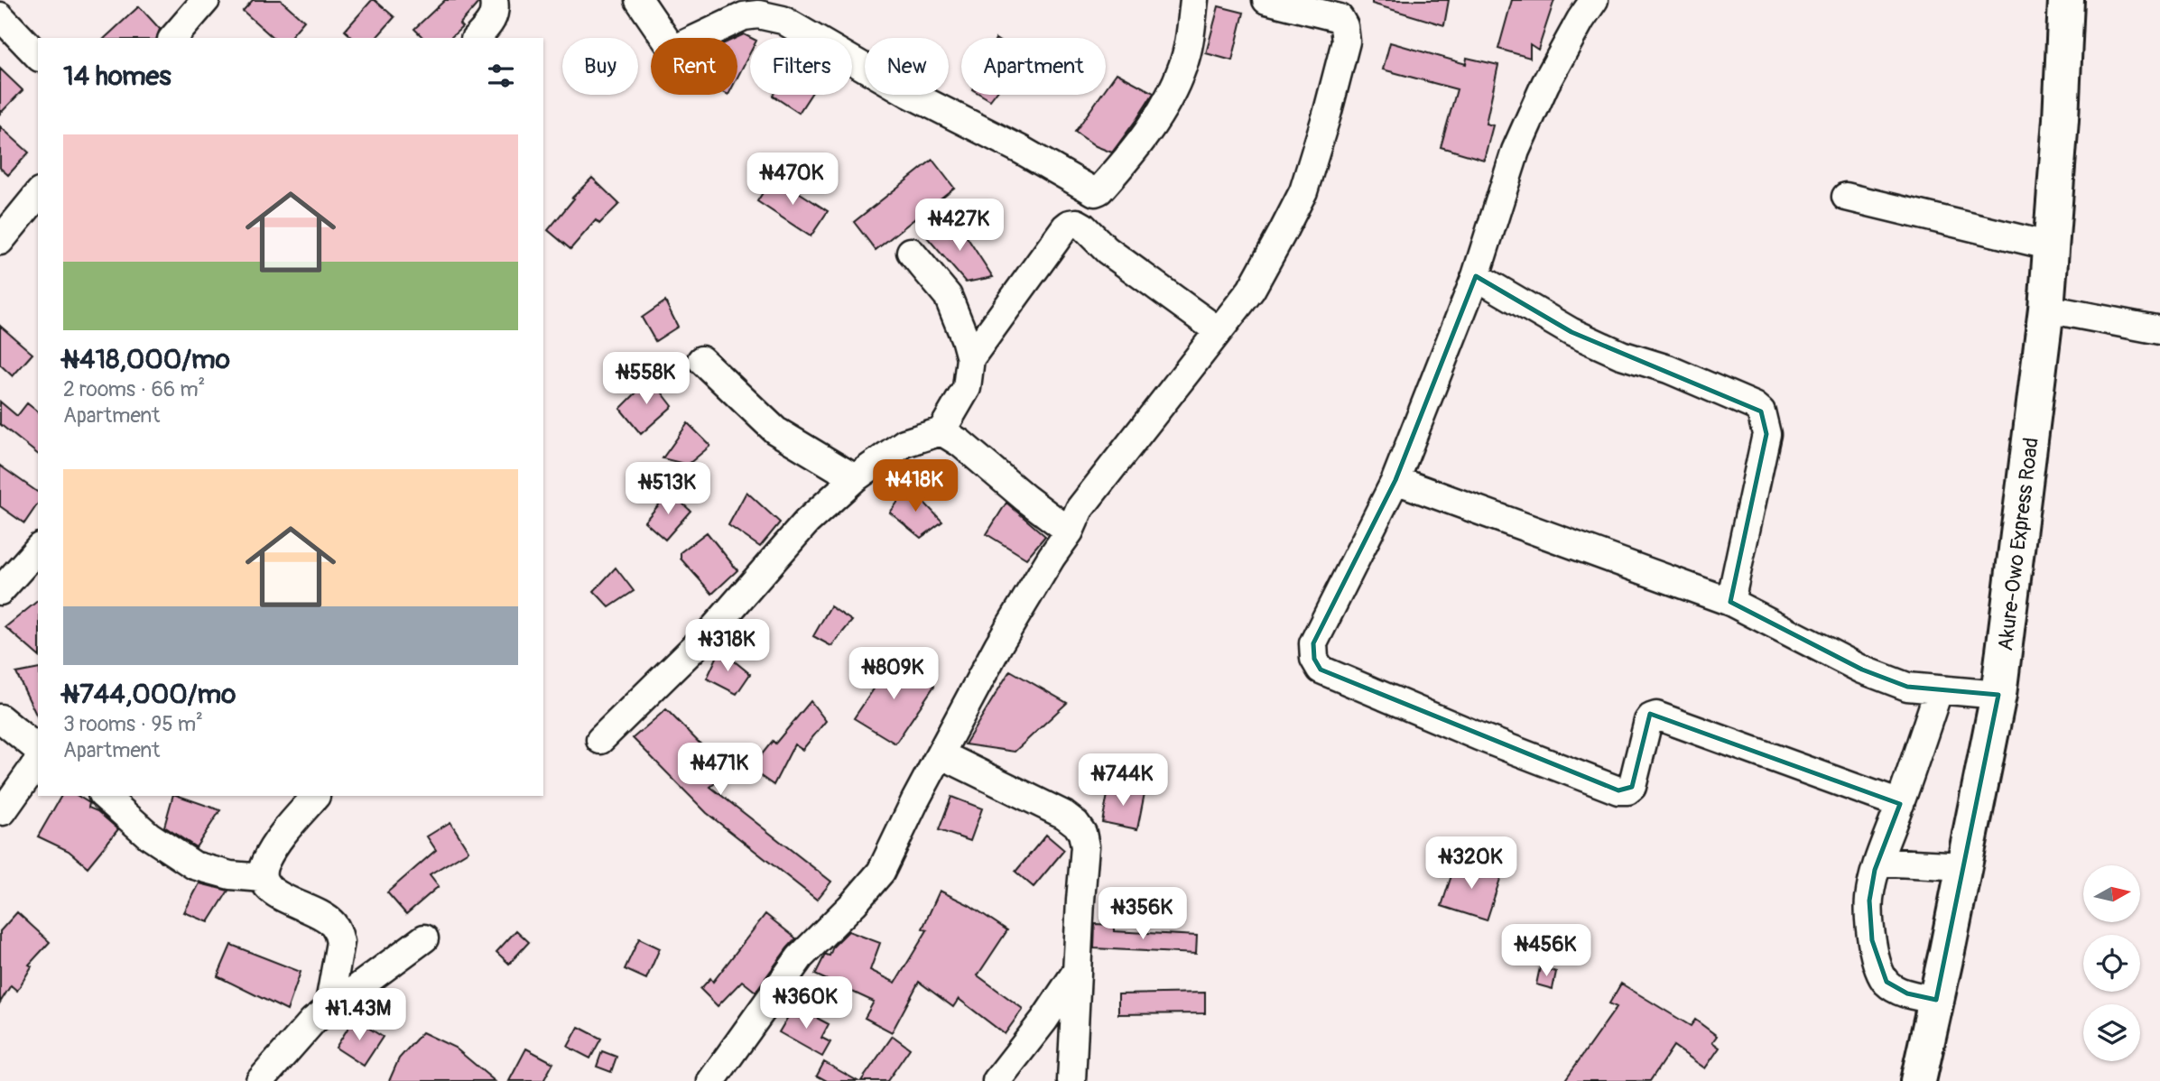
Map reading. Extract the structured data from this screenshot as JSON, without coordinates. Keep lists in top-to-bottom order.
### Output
{
  "streets": {
    "highway": ["Akure-Owo Express Road"]
  },
  "north": "right",
  "page": {
    "chip": [
      "Buy",
      "Rent",
      "Filters",
      "New",
      "Apartment"
    ],
    "heading": "14 homes",
    "list": [
      {
        "name": "₦418,000/mo",
        "note": "2 rooms · 66 m² · Apartment"
      },
      {
        "name": "₦744,000/mo",
        "note": "3 rooms · 95 m² · Apartment"
      }
    ],
    "price": [
      "₦470K",
      "₦427K",
      "₦558K",
      "₦418K",
      "₦513K",
      "₦318K",
      "₦809K",
      "₦471K",
      "₦744K",
      "₦320K",
      "₦356K",
      "₦456K",
      "₦360K",
      "₦1.43M"
    ]
  }
}
